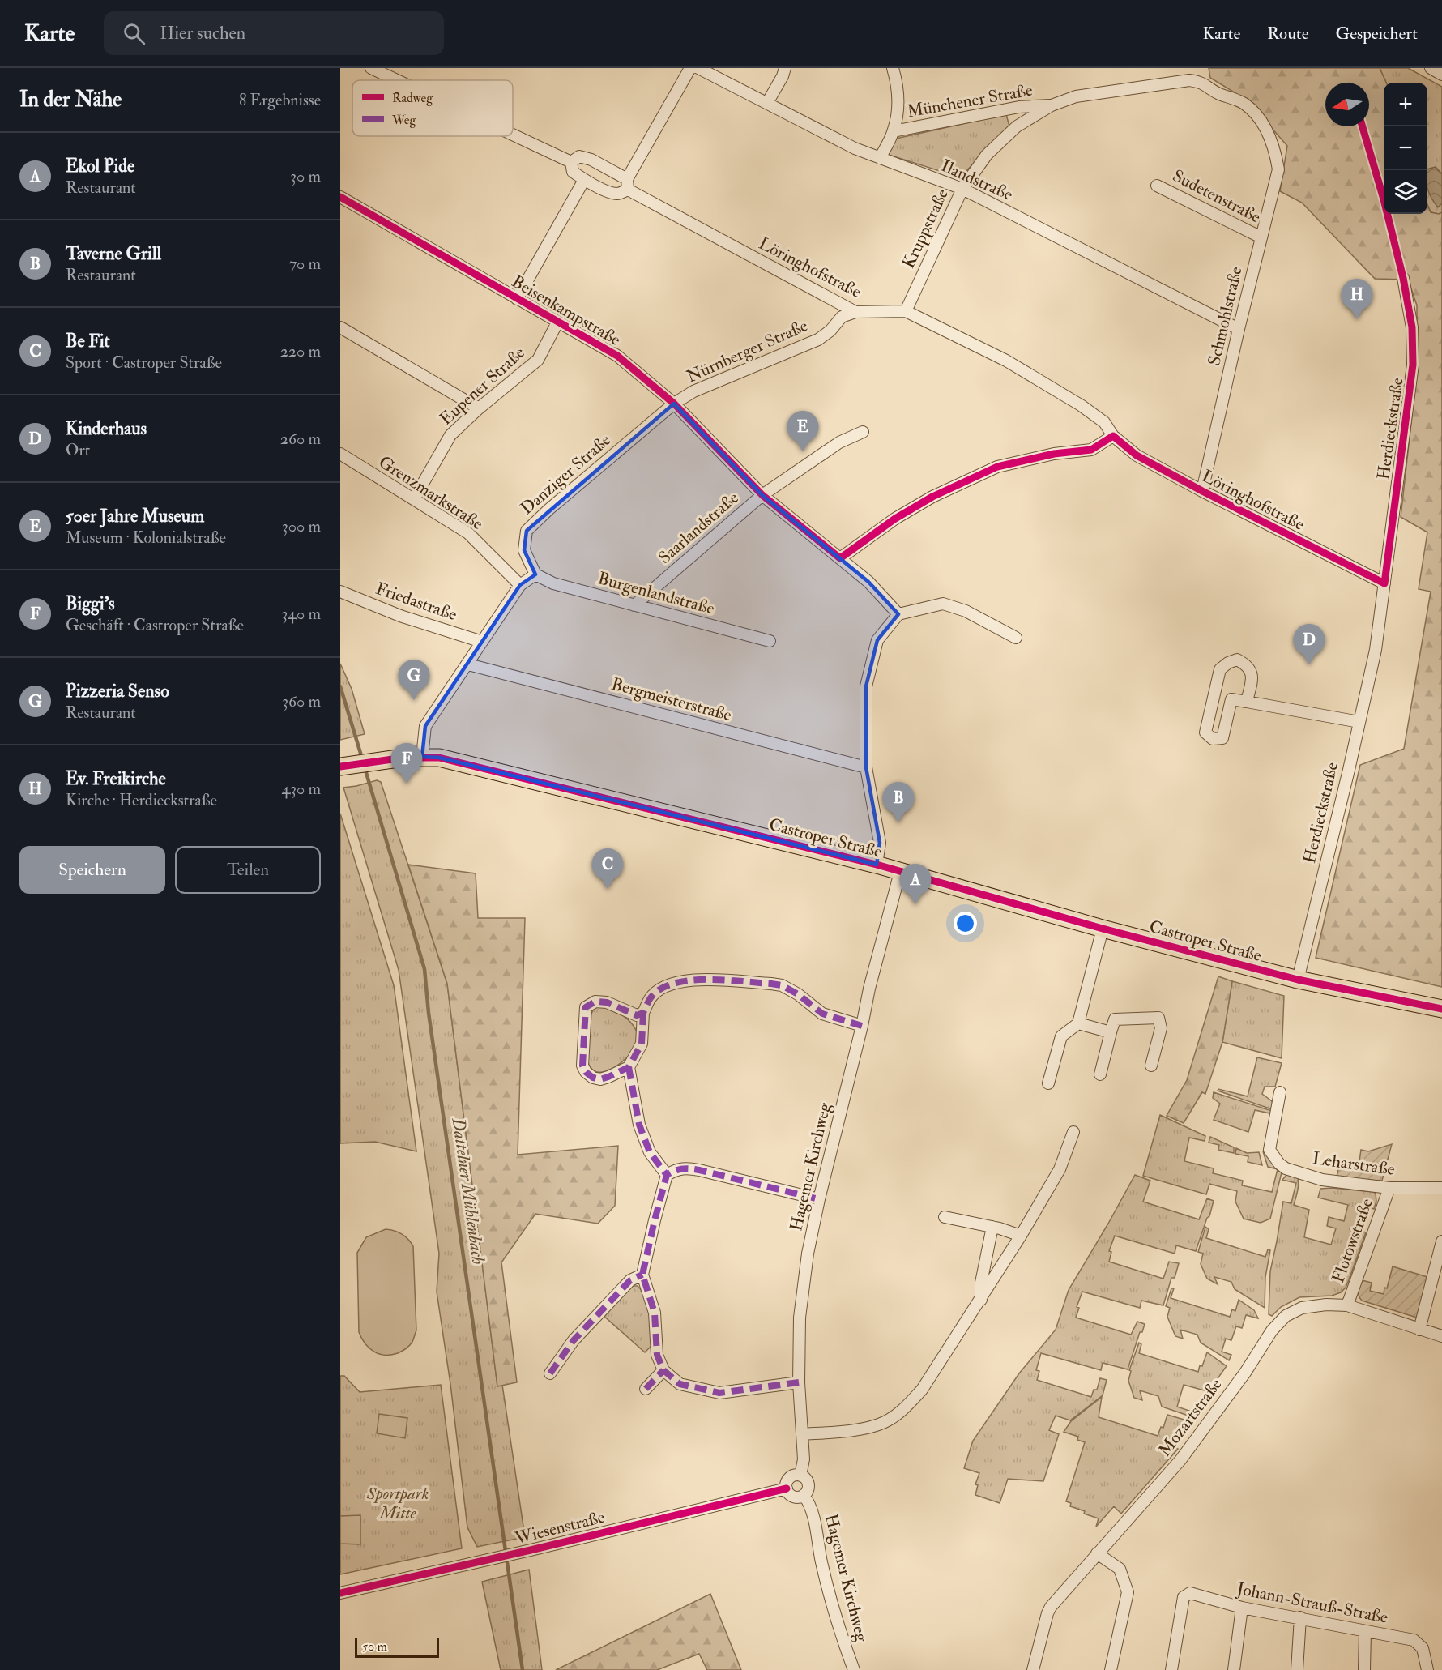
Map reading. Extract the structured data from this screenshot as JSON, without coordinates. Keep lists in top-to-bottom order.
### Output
{
  "streets": {
    "main road": ["Castroper Straße"],
    "street": [
      "Münchener Straße",
      "Ilandstraße",
      "Sudetenstraße",
      "Kruppstraße",
      "Löringhofstraße",
      "Beisenkampstraße",
      "Schmohlstraße",
      "Nürnberger Straße",
      "Eupener Straße",
      "Herdieckstraße",
      "Danziger Straße",
      "Grenzmarkstraße",
      "Saarlandstraße",
      "Burgenlandstraße",
      "Friedastraße",
      "Bergmeisterstraße",
      "Leharstraße",
      "Hagemer Kirchweg",
      "Flotowstraße",
      "Mozartstraße",
      "Wiesenstraße",
      "Johann-Strauß-Straße"
    ]
  },
  "crossings": [
    ["Münchener Straße", "Kruppstraße"],
    ["Ilandstraße", "Kruppstraße"],
    ["Ilandstraße", "Schmohlstraße"],
    ["Sudetenstraße", "Schmohlstraße"],
    ["Kruppstraße", "Löringhofstraße"],
    ["Kruppstraße", "Schmohlstraße"],
    ["Löringhofstraße", "Schmohlstraße"],
    ["Löringhofstraße", "Nürnberger Straße"],
    ["Löringhofstraße", "Herdieckstraße"],
    ["Beisenkampstraße", "Nürnberger Straße"],
    ["Beisenkampstraße", "Eupener Straße"],
    ["Beisenkampstraße", "Danziger Straße"],
    ["Beisenkampstraße", "Saarlandstraße"],
    ["Nürnberger Straße", "Danziger Straße"],
    ["Eupener Straße", "Grenzmarkstraße"],
    ["Herdieckstraße", "Castroper Straße"],
    ["Danziger Straße", "Burgenlandstraße"],
    ["Saarlandstraße", "Burgenlandstraße"],
    ["Castroper Straße", "Hagemer Kirchweg"],
    ["Leharstraße", "Flotowstraße"],
    ["Hagemer Kirchweg", "Wiesenstraße"],
    ["Flotowstraße", "Mozartstraße"]
  ],
  "water": ["Dattelner Mühlenbach"],
  "parks": ["Sportpark Mitte"],
  "legend": ["Radweg", "Weg"],
  "scale_bar": "50 m",
  "north": "left",
  "page": {
    "header": "Karte",
    "search": "Hier suchen",
    "nav": ["Karte", "Route", "Gespeichert"],
    "heading": ["In der Nähe", "8 Ergebnisse"],
    "map_buttons": ["+", "−"],
    "list": [
      {
        "mark": "A",
        "name": "Ekol Pide",
        "note": "Restaurant",
        "value": "30 m"
      },
      {
        "mark": "B",
        "name": "Taverne Grill",
        "note": "Restaurant",
        "value": "70 m"
      },
      {
        "mark": "C",
        "name": "Be Fit",
        "note": "Sport · Castroper Straße",
        "value": "220 m"
      },
      {
        "mark": "D",
        "name": "Kinderhaus",
        "note": "Ort",
        "value": "260 m"
      },
      {
        "mark": "E",
        "name": "50er Jahre Museum",
        "note": "Museum · Kolonialstraße",
        "value": "300 m"
      },
      {
        "mark": "F",
        "name": "Biggi's",
        "note": "Geschäft · Castroper Straße",
        "value": "340 m"
      },
      {
        "mark": "G",
        "name": "Pizzeria Senso",
        "note": "Restaurant",
        "value": "360 m"
      },
      {
        "mark": "H",
        "name": "Ev. Freikirche",
        "note": "Kirche · Herdieckstraße",
        "value": "430 m"
      }
    ],
    "pins": [
      "H",
      "E",
      "D",
      "G",
      "F",
      "B",
      "C",
      "A"
    ],
    "buttons": ["Speichern", "Teilen"],
    "scale": "50 m"
  }
}
